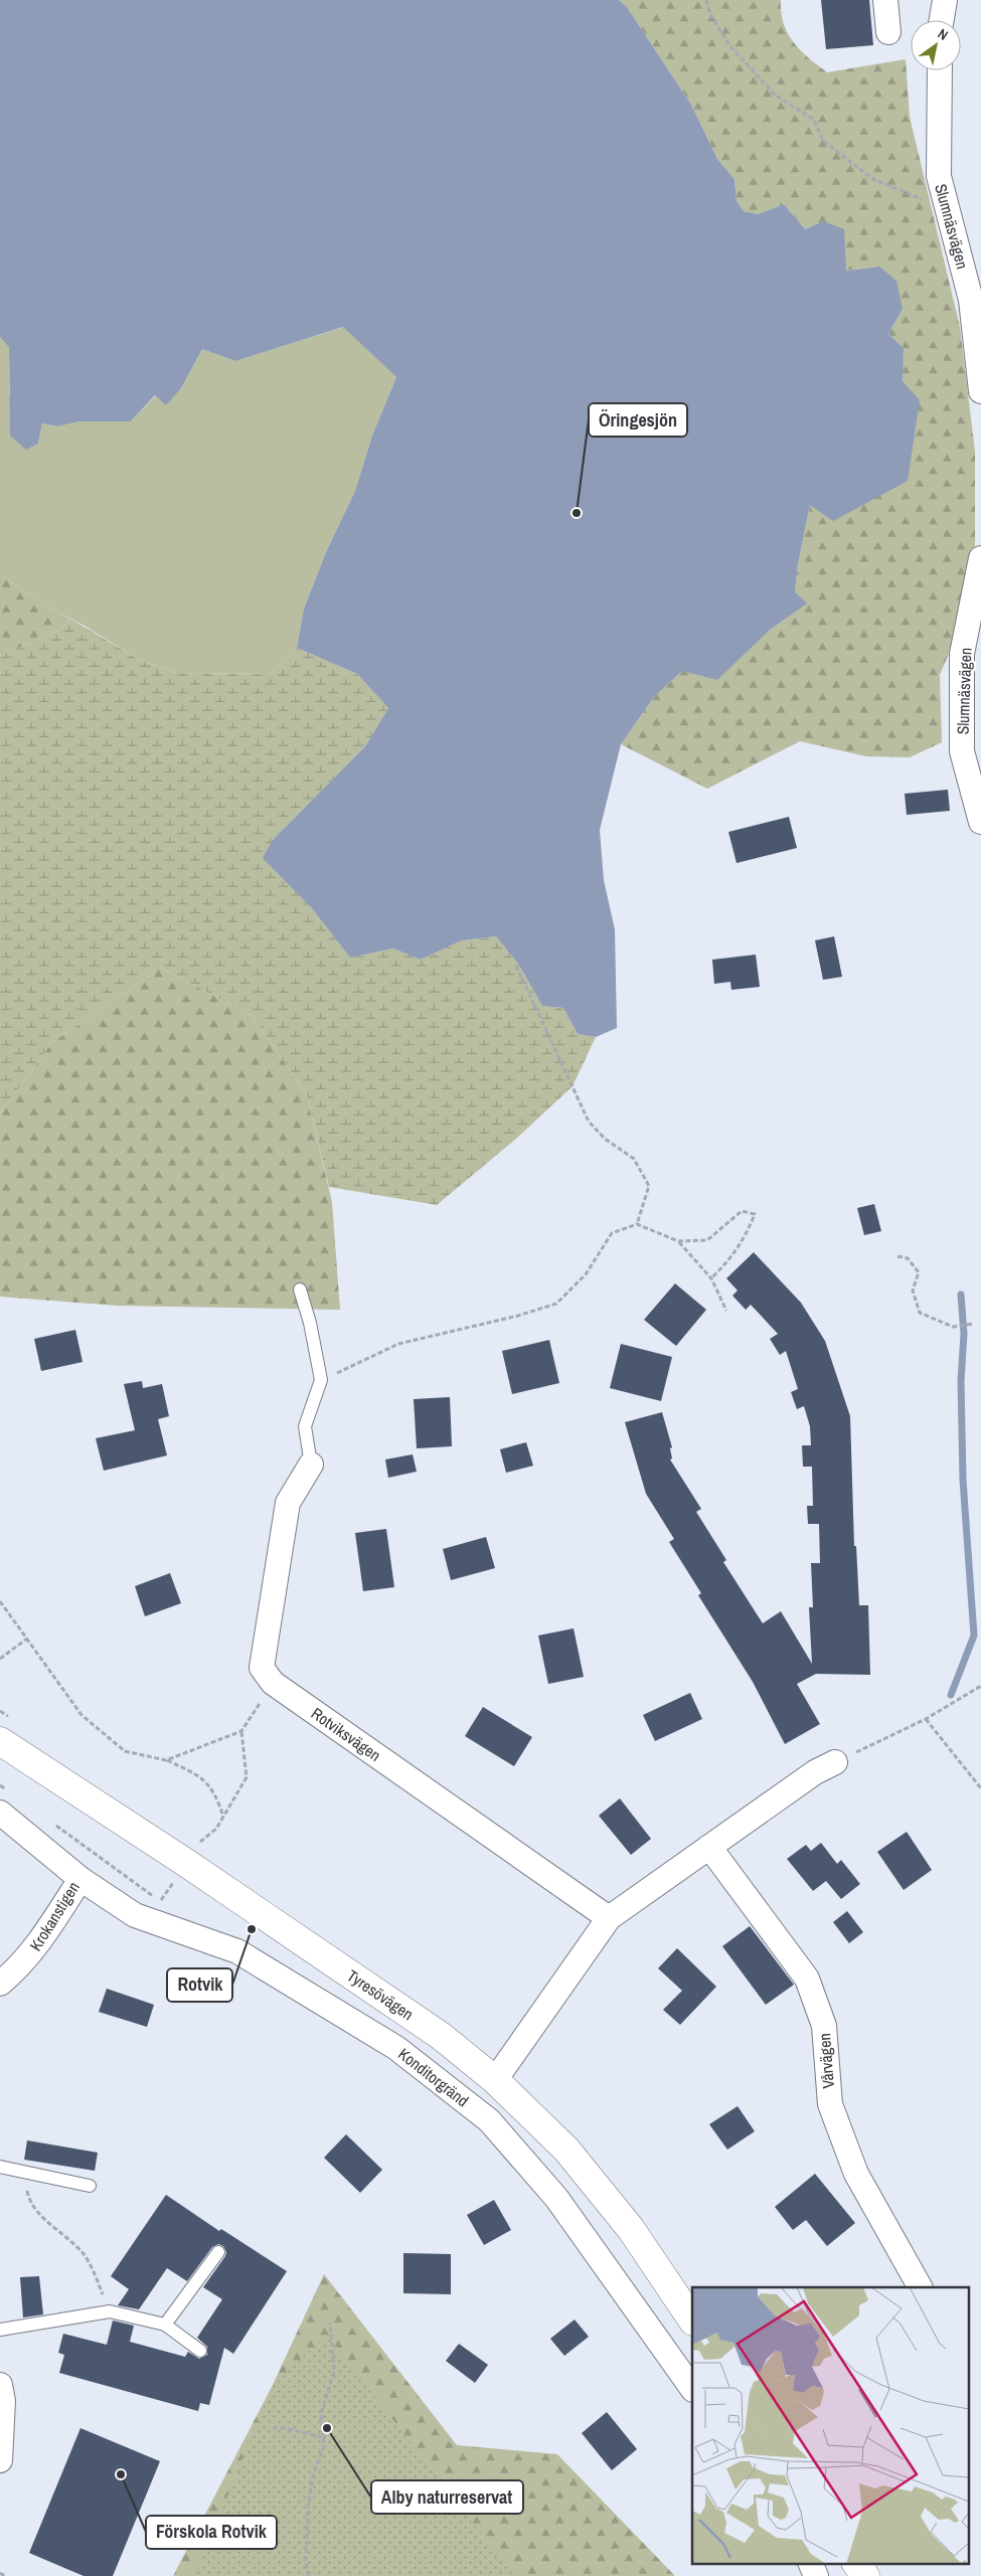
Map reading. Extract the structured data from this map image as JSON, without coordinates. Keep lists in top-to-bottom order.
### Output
{
  "streets": {
    "main road": ["Tyresövägen"],
    "street": [
      "Slumnäsvägen",
      "Rotviksvägen",
      "Krokanstigen",
      "Vårvägen",
      "Konditorgränd"
    ]
  },
  "crossings": [
    ["Krokanstigen", "Konditorgränd"]
  ],
  "places": [
    "Öringesjön",
    "Rotvik",
    "Alby naturreservat",
    "Förskola Rotvik"
  ],
  "north": "top right"
}
